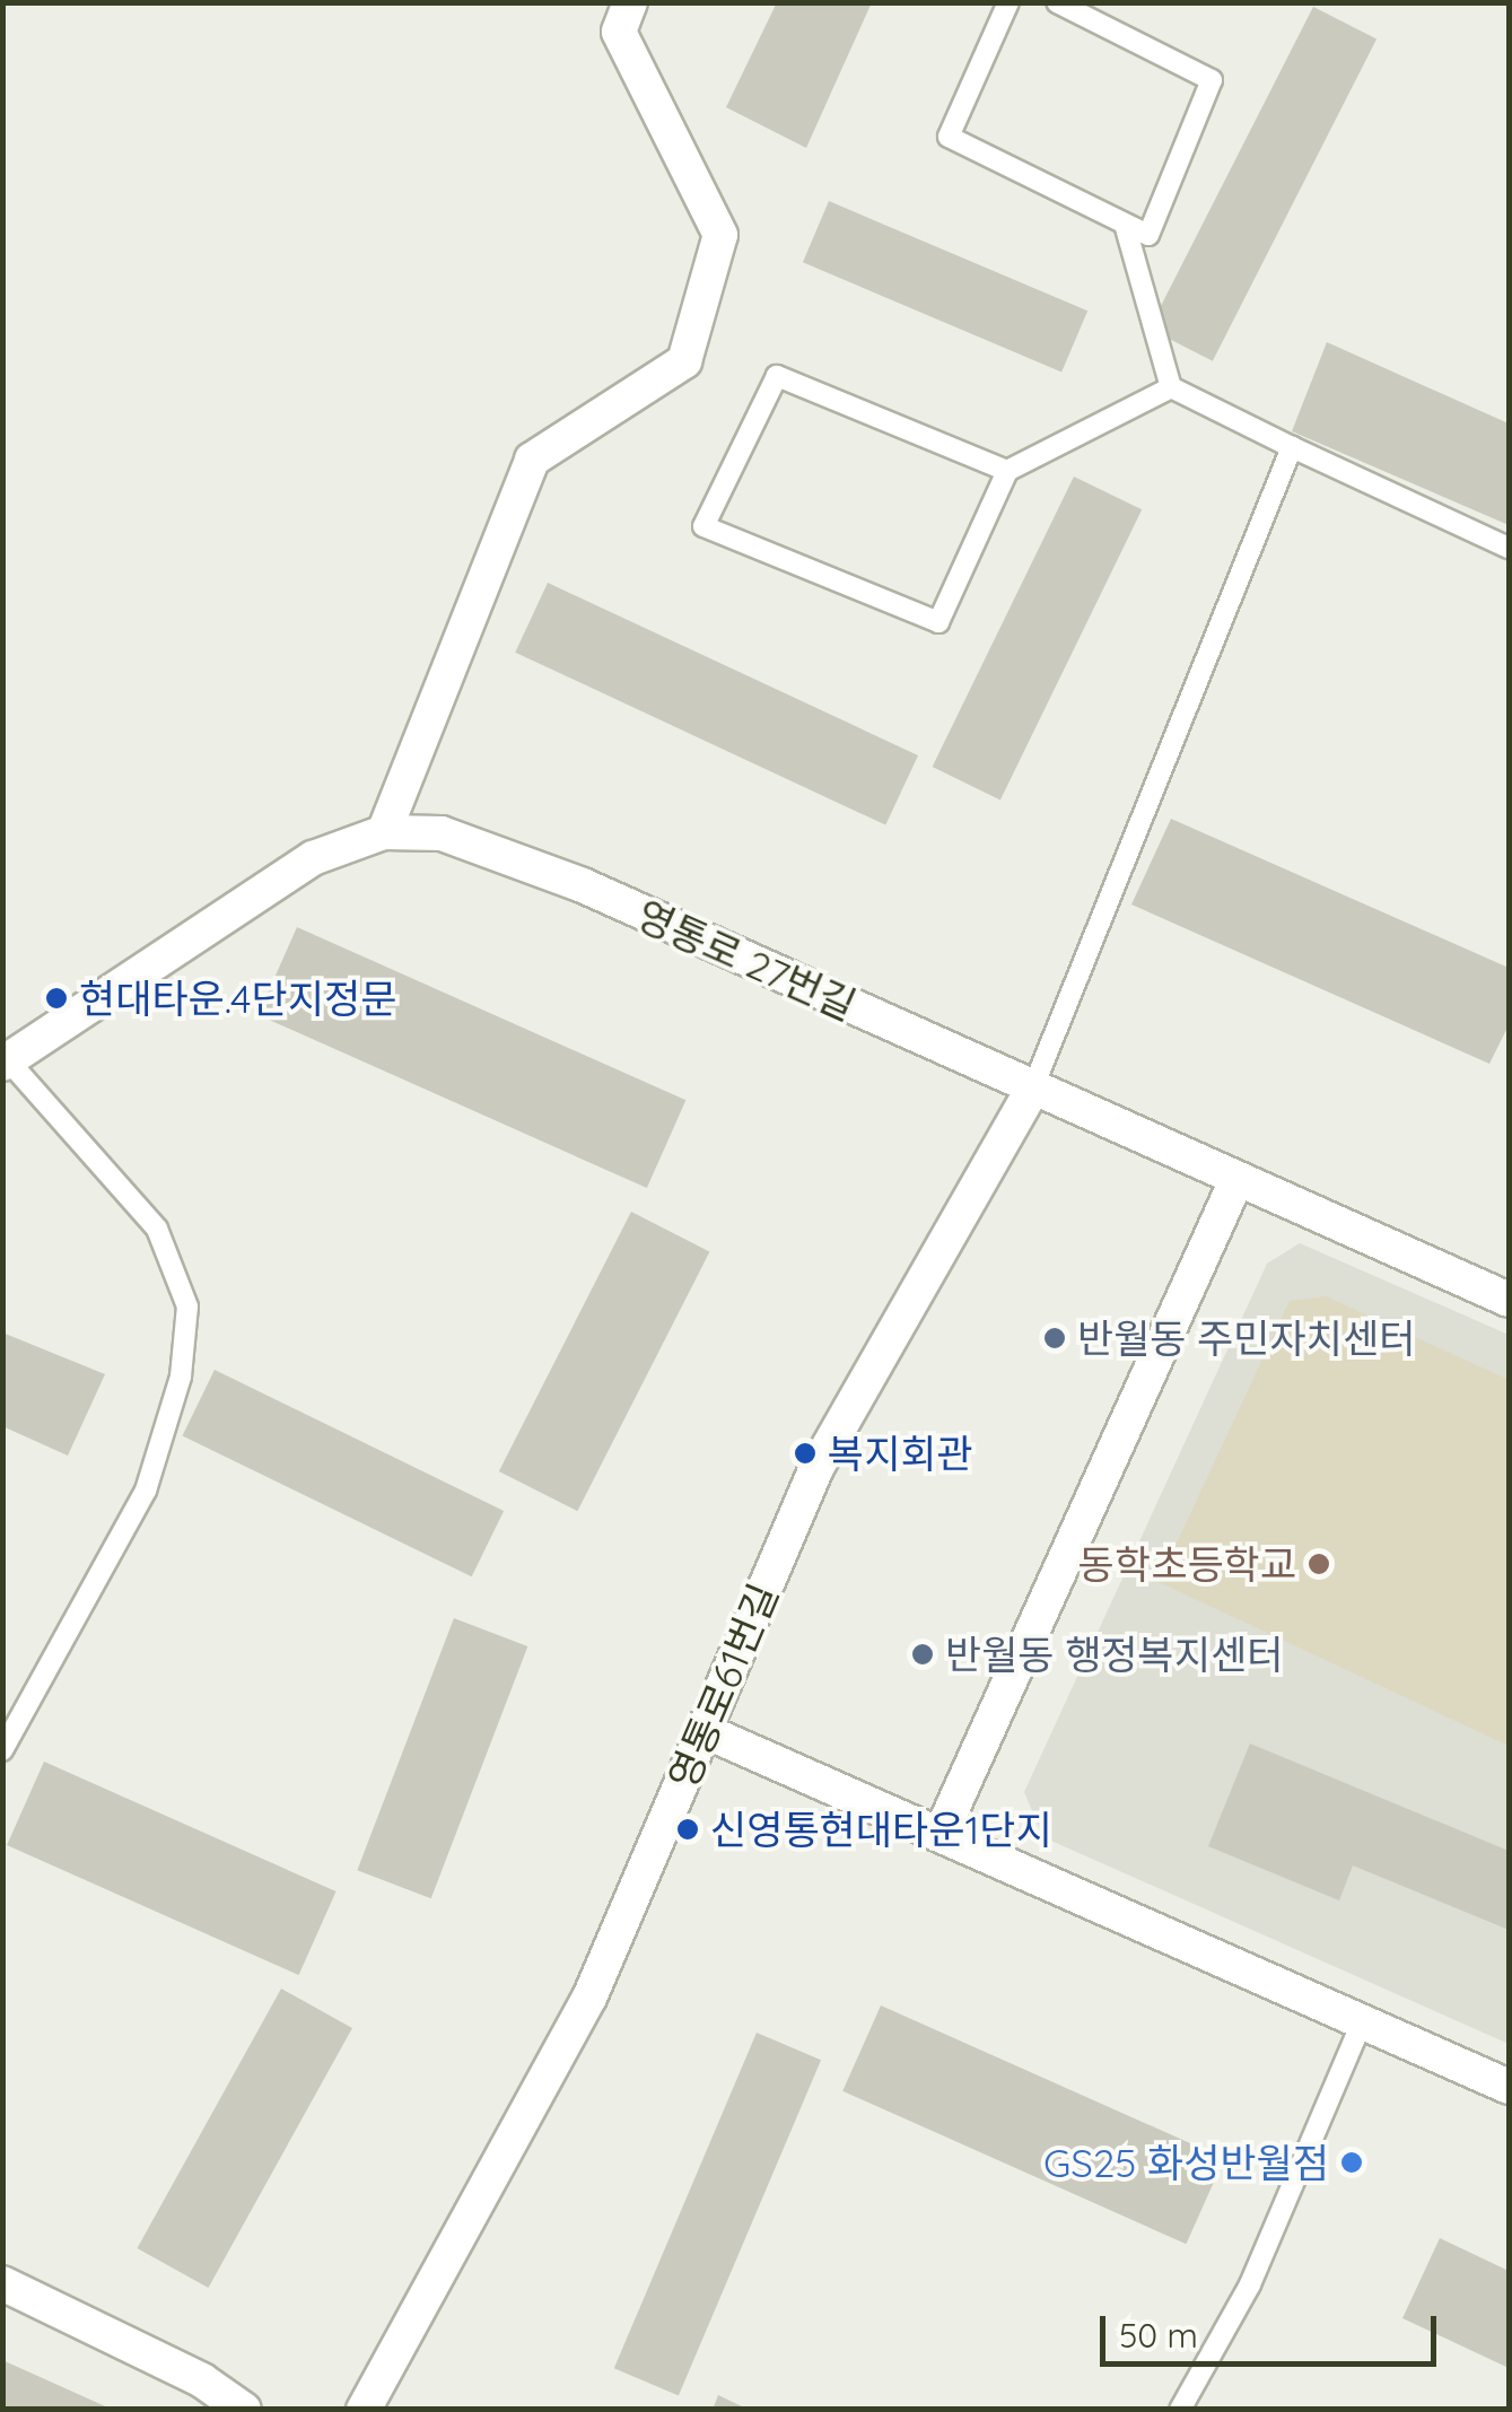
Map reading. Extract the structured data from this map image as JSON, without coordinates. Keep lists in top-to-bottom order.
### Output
{
  "streets": {
    "street": ["영통로 27번길", "영통로61번길"]
  },
  "crossings": [
    ["영통로 27번길", "영통로61번길"]
  ],
  "places": [
    "현대타운.4단지정문",
    "반월동 주민자치센터",
    "복지회관",
    "동학초등학교",
    "반월동 행정복지센터",
    "신영통현대타운1단지",
    "GS25 화성반월점"
  ],
  "scale_bar": "50 m"
}
